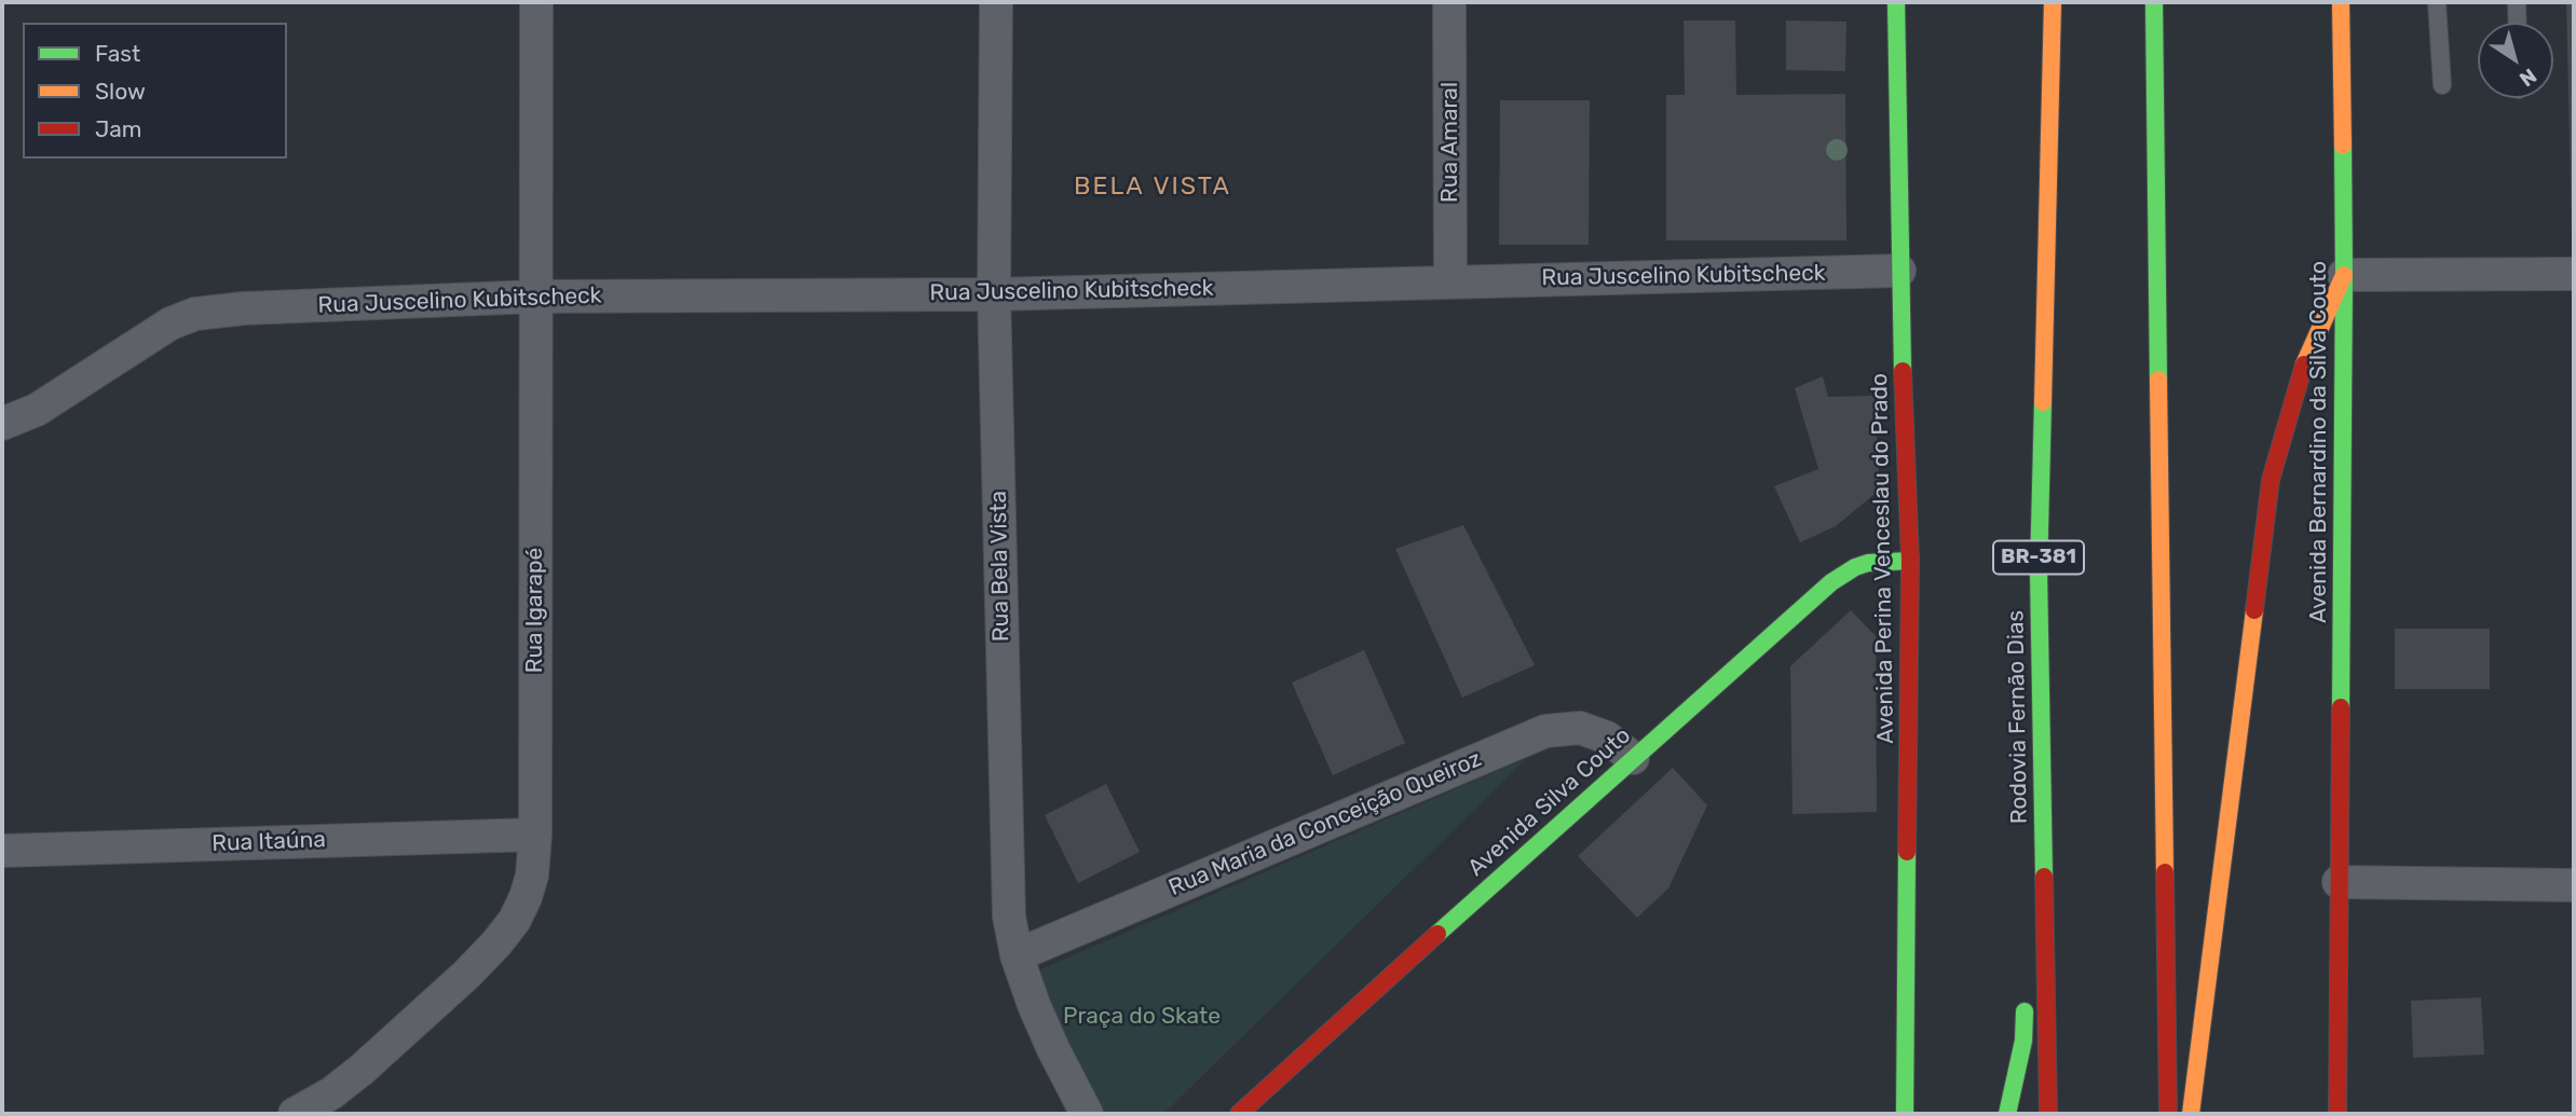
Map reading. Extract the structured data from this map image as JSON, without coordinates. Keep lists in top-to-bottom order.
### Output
{
  "streets": {
    "main road": [
      "Avenida Bernardino da Silva Couto",
      "BR-381",
      "Avenida Perina Venceslau do Prado",
      "Rodovia Fernão Dias",
      "Avenida Silva Couto"
    ],
    "street": [
      "Rua Amaral",
      "Rua Juscelino Kubitscheck",
      "Rua Bela Vista",
      "Rua Igarapé",
      "Rua Maria da Conceição Queiroz",
      "Rua Itaúna"
    ]
  },
  "crossings": [
    ["Rua Amaral", "Rua Juscelino Kubitscheck"],
    ["Rua Juscelino Kubitscheck", "Avenida Perina Venceslau do Prado"],
    ["Rua Juscelino Kubitscheck", "Rua Bela Vista"],
    ["Rua Juscelino Kubitscheck", "Rua Igarapé"],
    ["Avenida Perina Venceslau do Prado", "Avenida Silva Couto"],
    ["Rua Bela Vista", "Rua Maria da Conceição Queiroz"],
    ["Rua Igarapé", "Rua Itaúna"],
    ["Avenida Silva Couto", "Rua Maria da Conceição Queiroz"]
  ],
  "districts": ["BELA VISTA"],
  "parks": ["Praça do Skate"],
  "legend": ["Fast", "Slow", "Jam"],
  "north": "bottom right"
}
